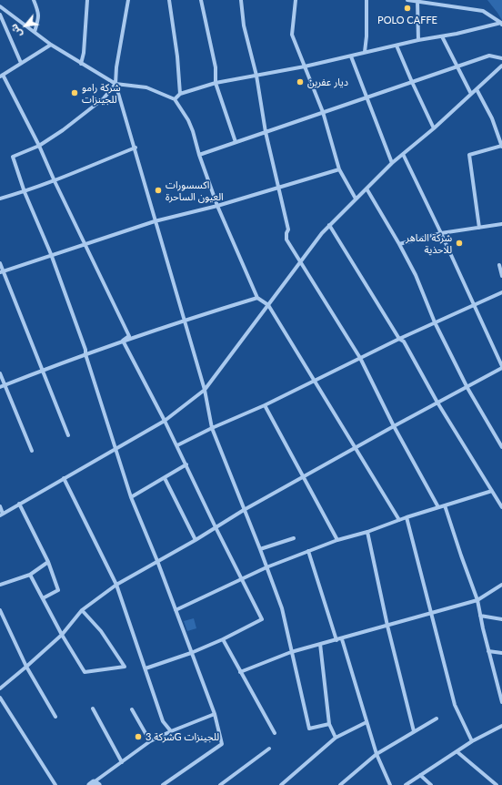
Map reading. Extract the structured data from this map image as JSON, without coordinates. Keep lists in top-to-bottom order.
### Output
{
  "places": [
    "POLO CAFFE",
    "ديار عفرين",
    "شركة رامو للجينزات",
    "اكسسورات العيون الساحرة",
    "شركة الماهر للاحذية",
    "شركة 3G للجينزات"
  ],
  "north": "bottom left"
}
